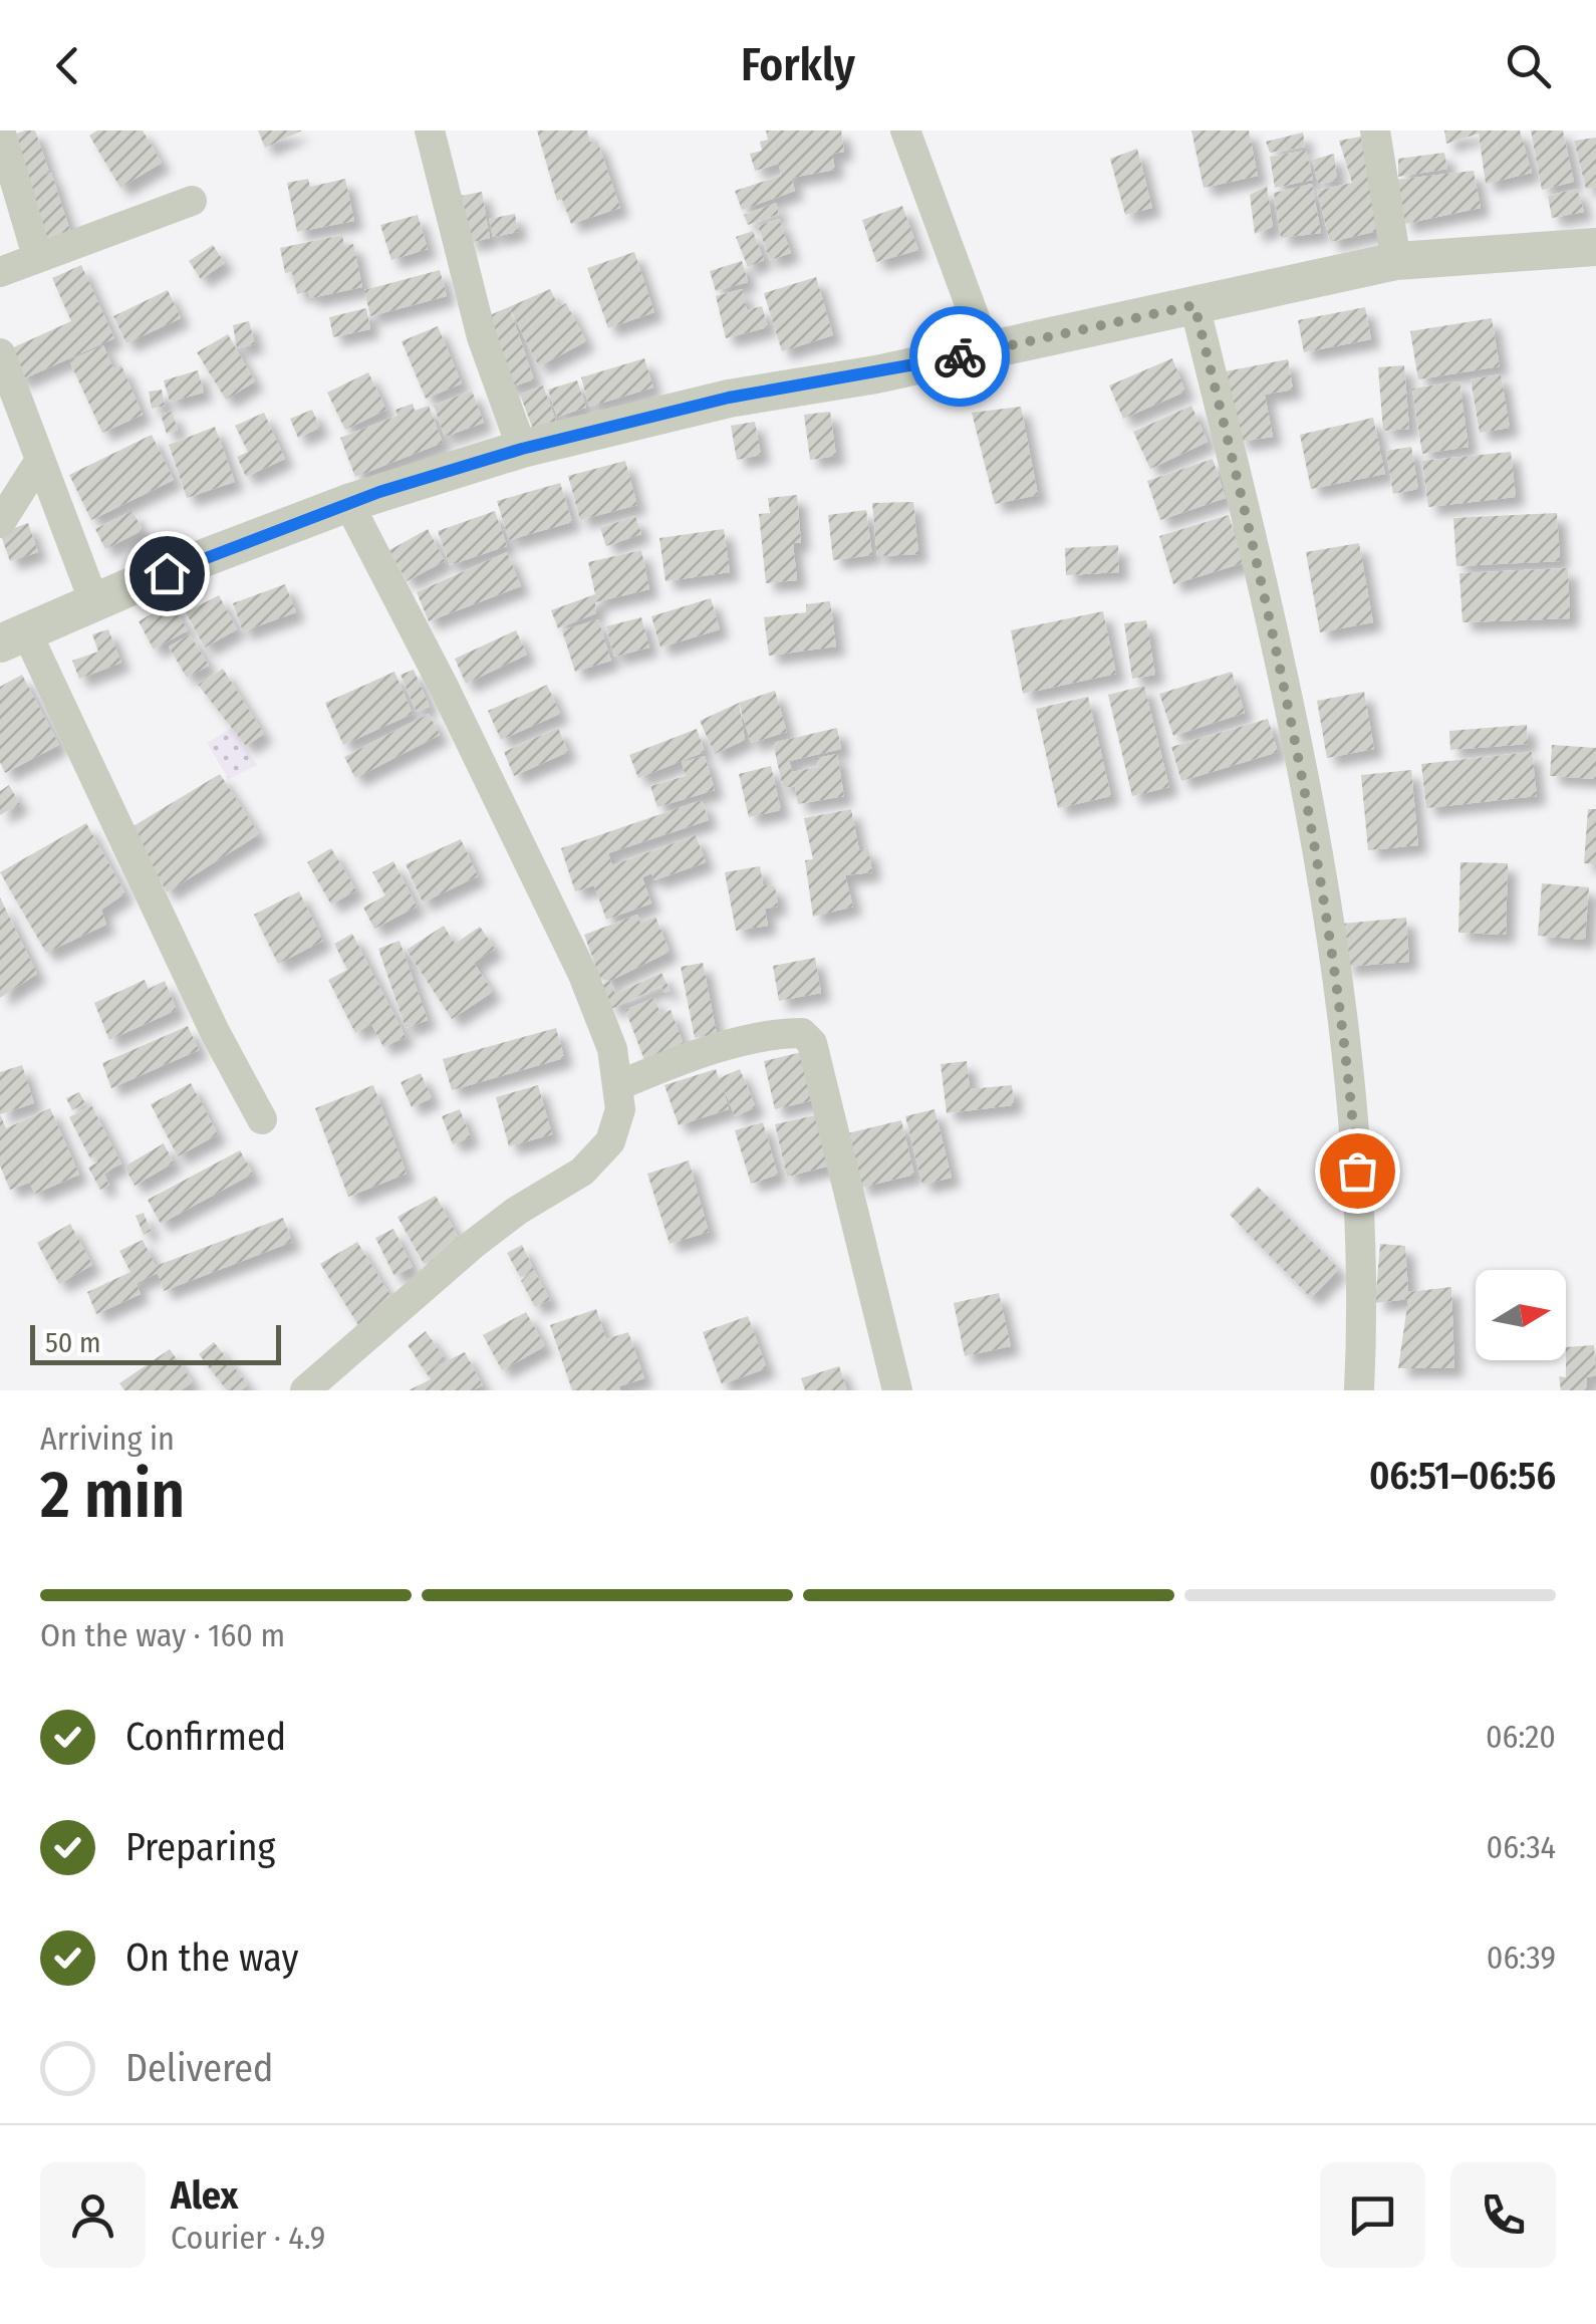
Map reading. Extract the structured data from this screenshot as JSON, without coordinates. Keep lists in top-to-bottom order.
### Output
{
  "scale_bar": "50 m",
  "north": "right",
  "page": {
    "header": "Forkly",
    "scale": "50 m",
    "heading": ["2 min", "Arriving in", "06:51–06:56"],
    "panel": ["Alex", "Courier · 4.9"],
    "bar": "On the way · 160 m",
    "list": [
      ["Confirmed", "06:20"],
      ["Preparing", "06:34"],
      ["On the way", "06:39"],
      "Delivered"
    ]
  }
}
